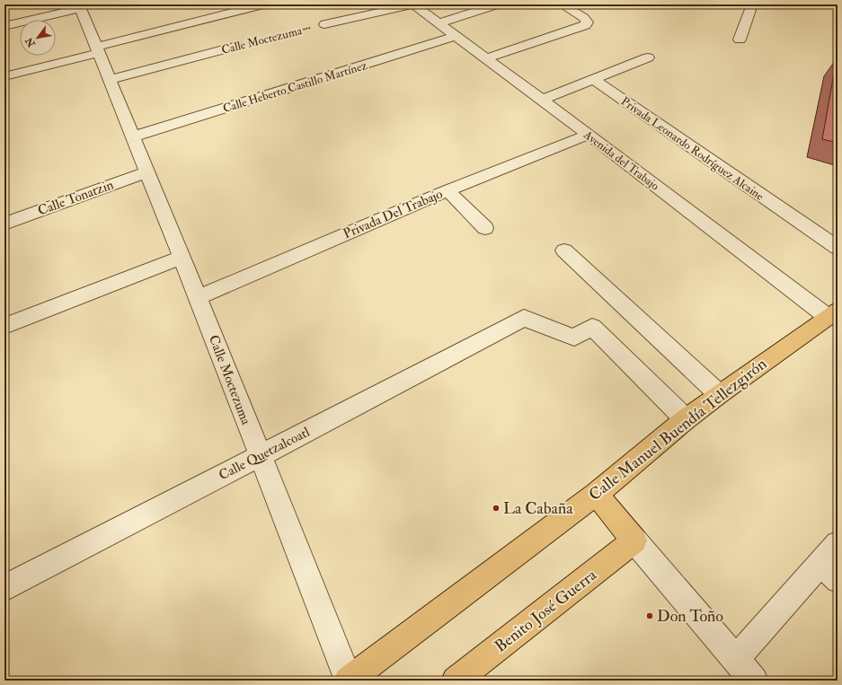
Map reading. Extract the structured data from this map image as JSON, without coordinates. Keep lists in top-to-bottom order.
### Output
{
  "streets": {
    "main road": ["Calle Manuel Buendía Tellezgirón", "Benito José Guerra"],
    "street": [
      "Calle Moctezuma",
      "Calle Heberto Castillo Martínez",
      "Privada Leonardo Rodríguez Alcaine",
      "Avenida del Trabajo",
      "Calle Tonatzin",
      "Privada Del Trabajo",
      "Calle Quetzalcoatl"
    ]
  },
  "crossings": [
    ["Calle Moctezuma", "Calle Heberto Castillo Martínez"],
    ["Calle Moctezuma", "Calle Tonatzin"],
    ["Calle Moctezuma", "Privada Del Trabajo"],
    ["Calle Moctezuma", "Calle Manuel Buendía Tellezgirón"],
    ["Calle Moctezuma", "Calle Quetzalcoatl"],
    ["Calle Heberto Castillo Martínez", "Avenida del Trabajo"],
    ["Avenida del Trabajo", "Privada Del Trabajo"],
    ["Avenida del Trabajo", "Calle Manuel Buendía Tellezgirón"],
    ["Calle Manuel Buendía Tellezgirón", "Calle Quetzalcoatl"]
  ],
  "places": ["La Cabaña", "Don Toño"],
  "north": "bottom left"
}
